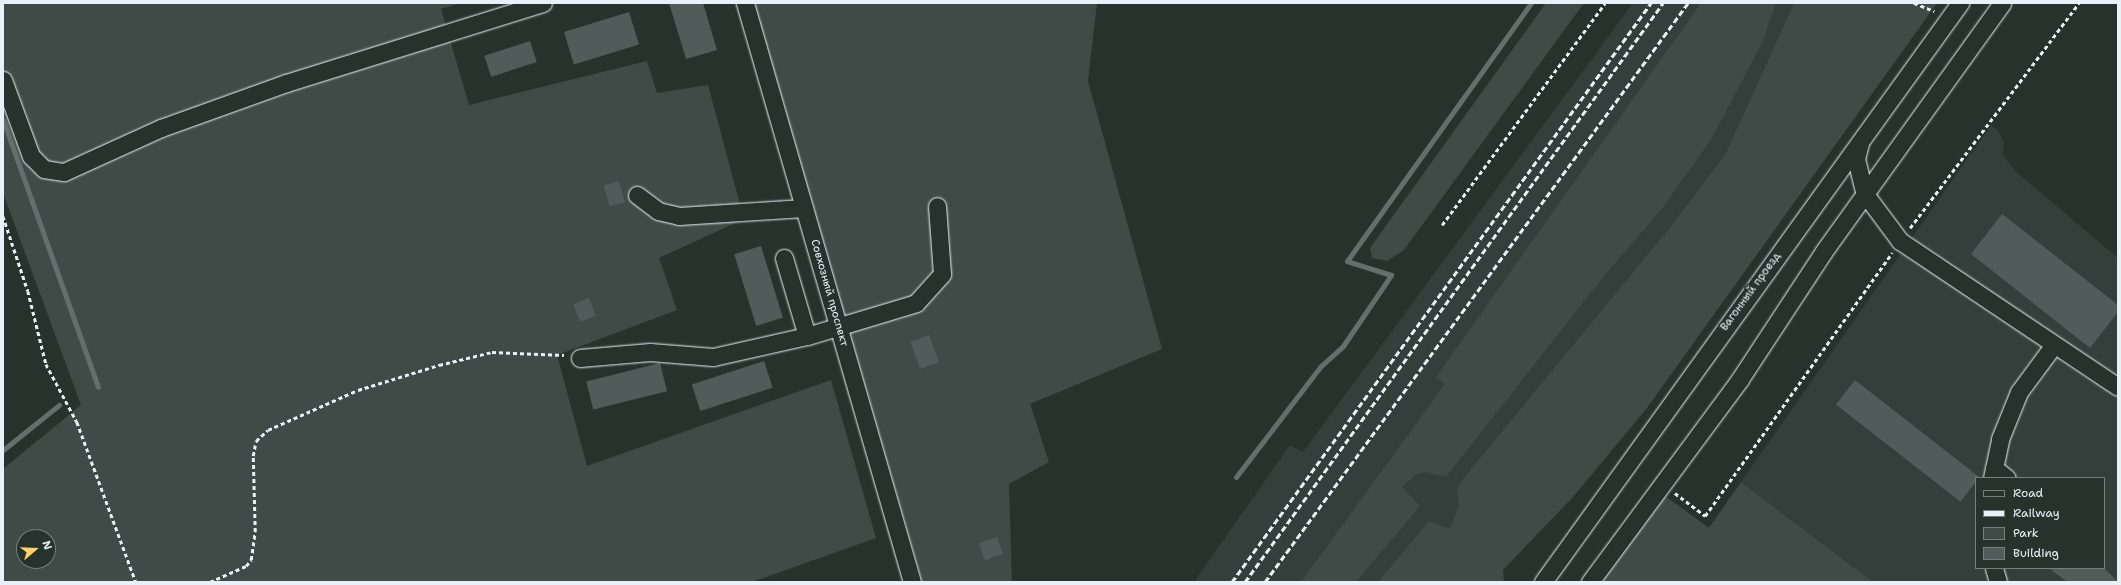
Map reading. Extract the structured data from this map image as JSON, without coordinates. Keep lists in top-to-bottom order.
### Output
{
  "streets": {
    "street": ["Вагонный проезд", "Совхозный проспект"]
  },
  "legend": [
    "Road",
    "Railway",
    "Park",
    "Building"
  ],
  "north": "right"
}
